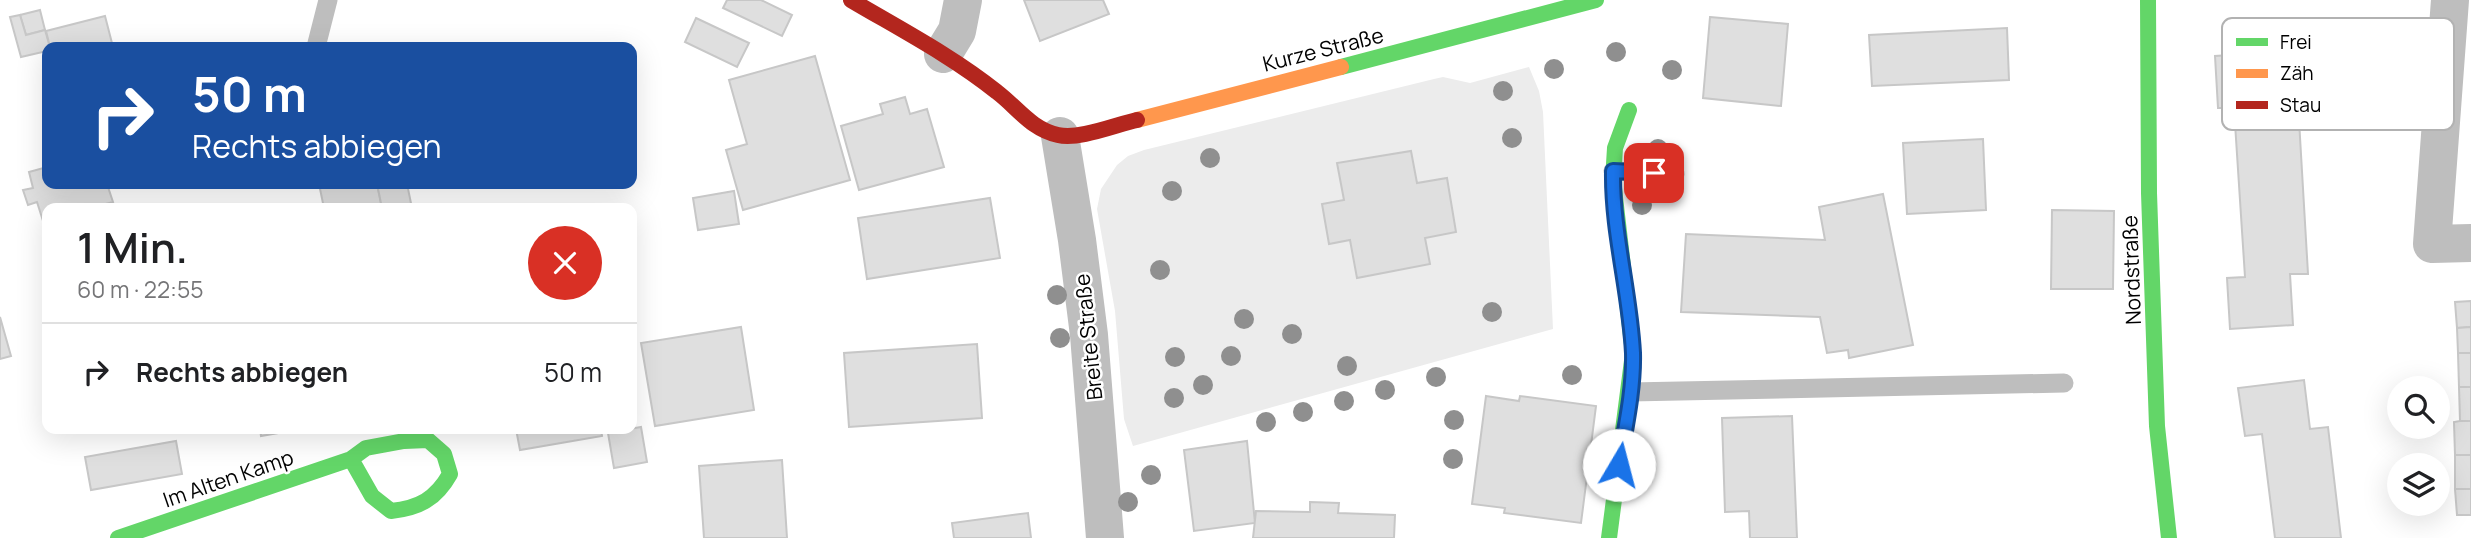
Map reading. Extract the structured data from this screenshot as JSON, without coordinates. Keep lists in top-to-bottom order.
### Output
{
  "streets": {
    "main road": ["Kurze Straße", "Nordstraße", "Im Alten Kamp"],
    "street": ["Breite Straße"]
  },
  "crossings": [
    ["Kurze Straße", "Breite Straße"]
  ],
  "legend": ["Frei", "Zäh", "Stau"],
  "page": {
    "turn": ["50 m", "Rechts abbiegen"],
    "heading": ["1 Min.", "60 m · 22:55"],
    "list": [
      {
        "name": "Rechts abbiegen",
        "value": "50 m"
      }
    ]
  }
}
